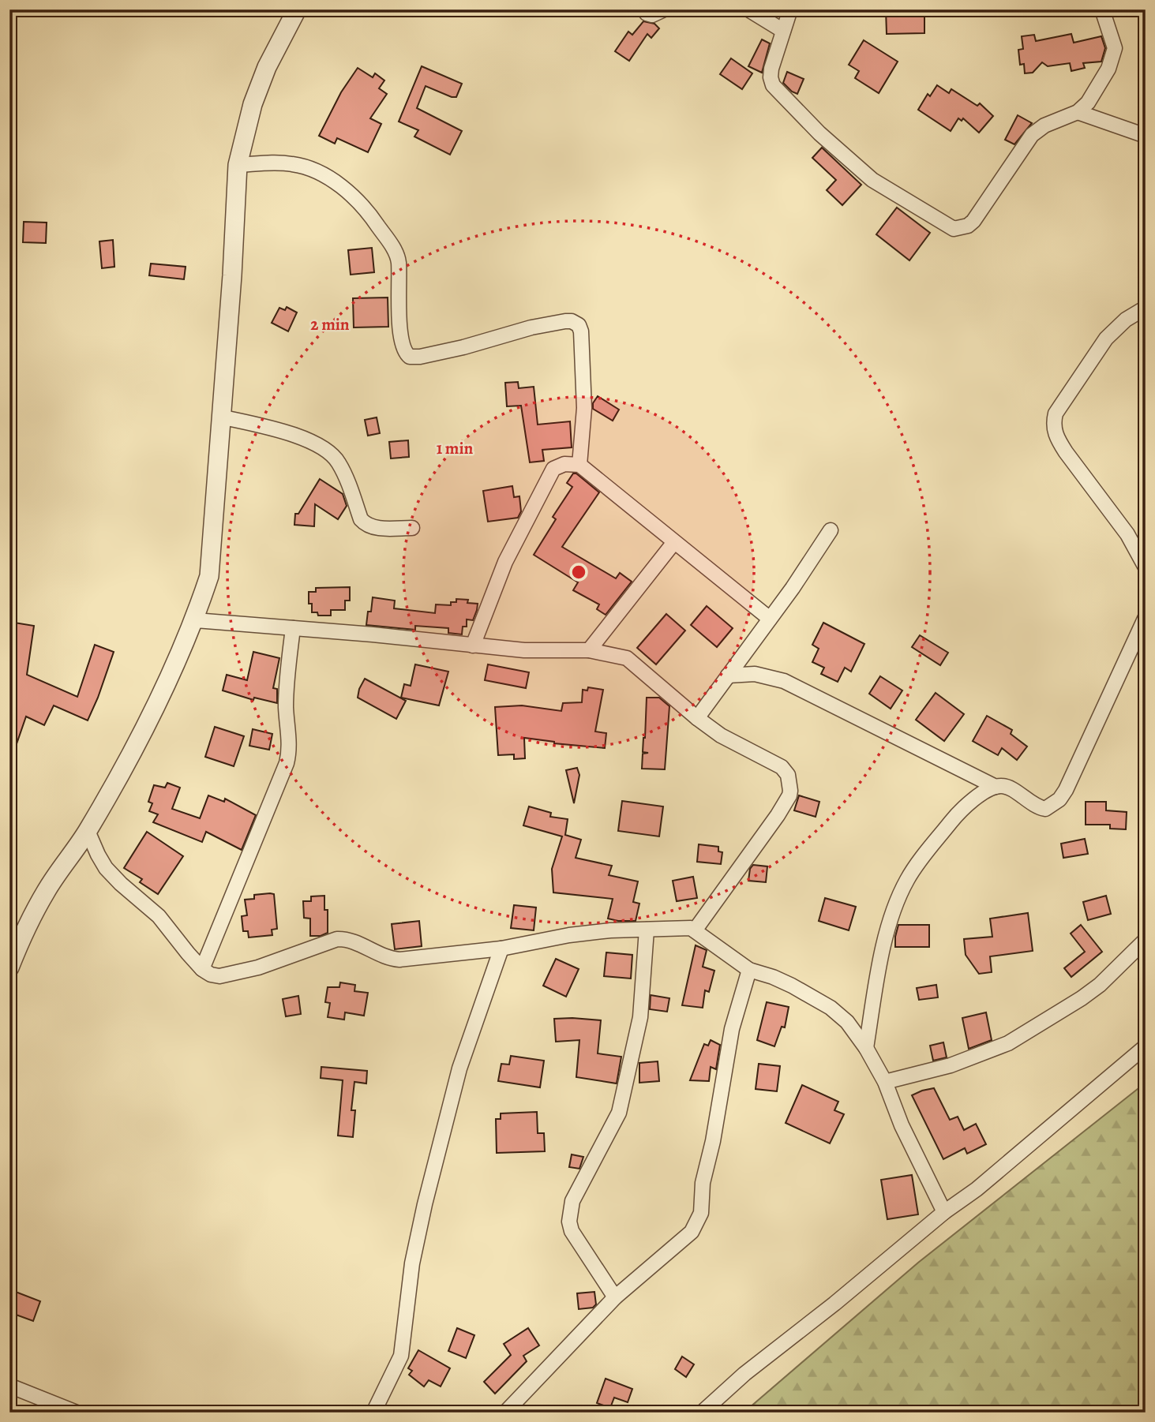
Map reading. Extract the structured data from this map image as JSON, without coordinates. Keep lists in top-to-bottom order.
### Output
{
  "rings": ["2 min", "1 min"]
}
